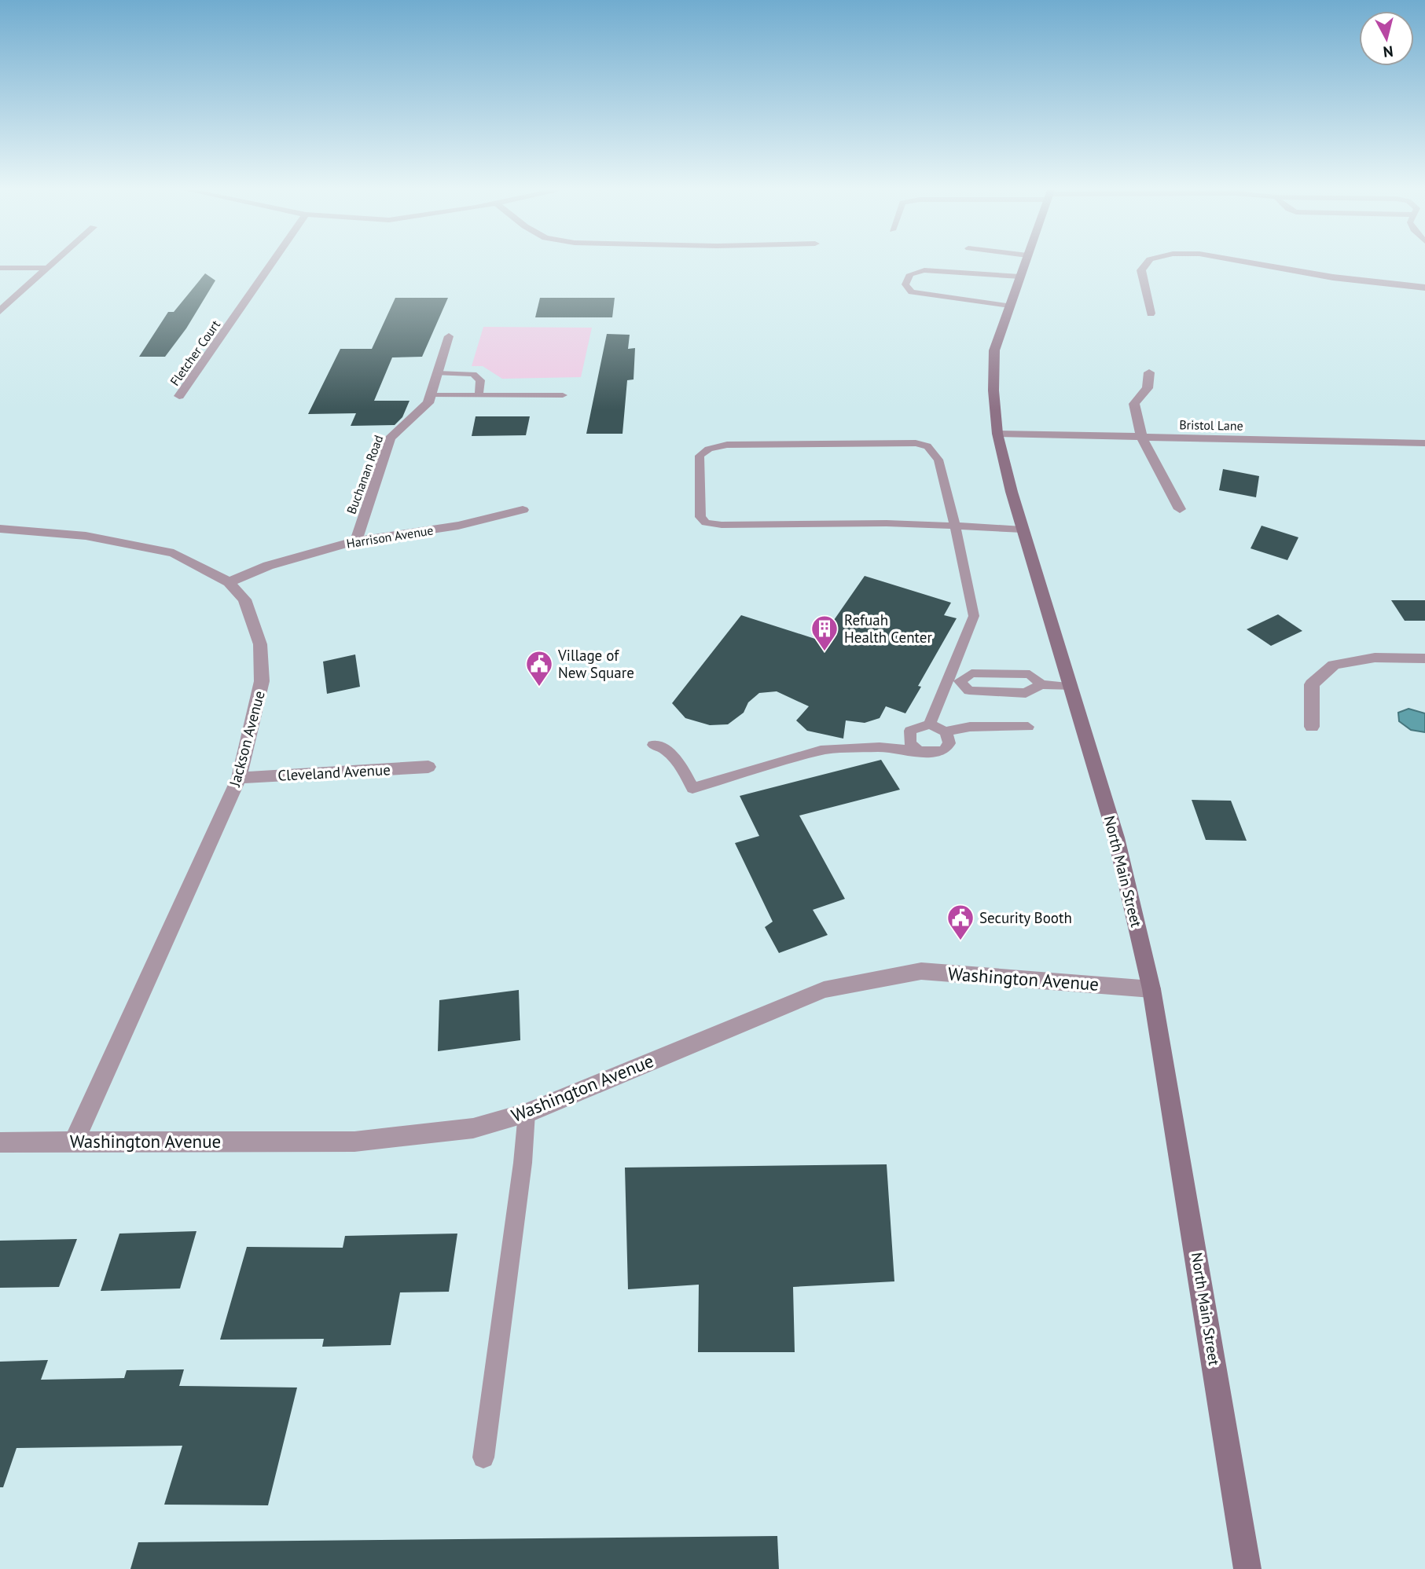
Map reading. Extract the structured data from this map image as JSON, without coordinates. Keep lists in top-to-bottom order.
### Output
{
  "streets": {
    "main road": ["North Main Street"],
    "street": [
      "Fletcher Court",
      "Bristol Lane",
      "Buchanan Road",
      "Harrison Avenue",
      "Jackson Avenue",
      "Cleveland Avenue",
      "Washington Avenue"
    ]
  },
  "crossings": [
    ["Bristol Lane", "North Main Street"],
    ["Buchanan Road", "Harrison Avenue"],
    ["Harrison Avenue", "Jackson Avenue"],
    ["Jackson Avenue", "Cleveland Avenue"],
    ["Jackson Avenue", "Washington Avenue"],
    ["North Main Street", "Washington Avenue"]
  ],
  "places": {
    "building": ["Refuah Health Center"],
    "public building": ["Village of New Square", "Security Booth"]
  },
  "north": "bottom"
}
